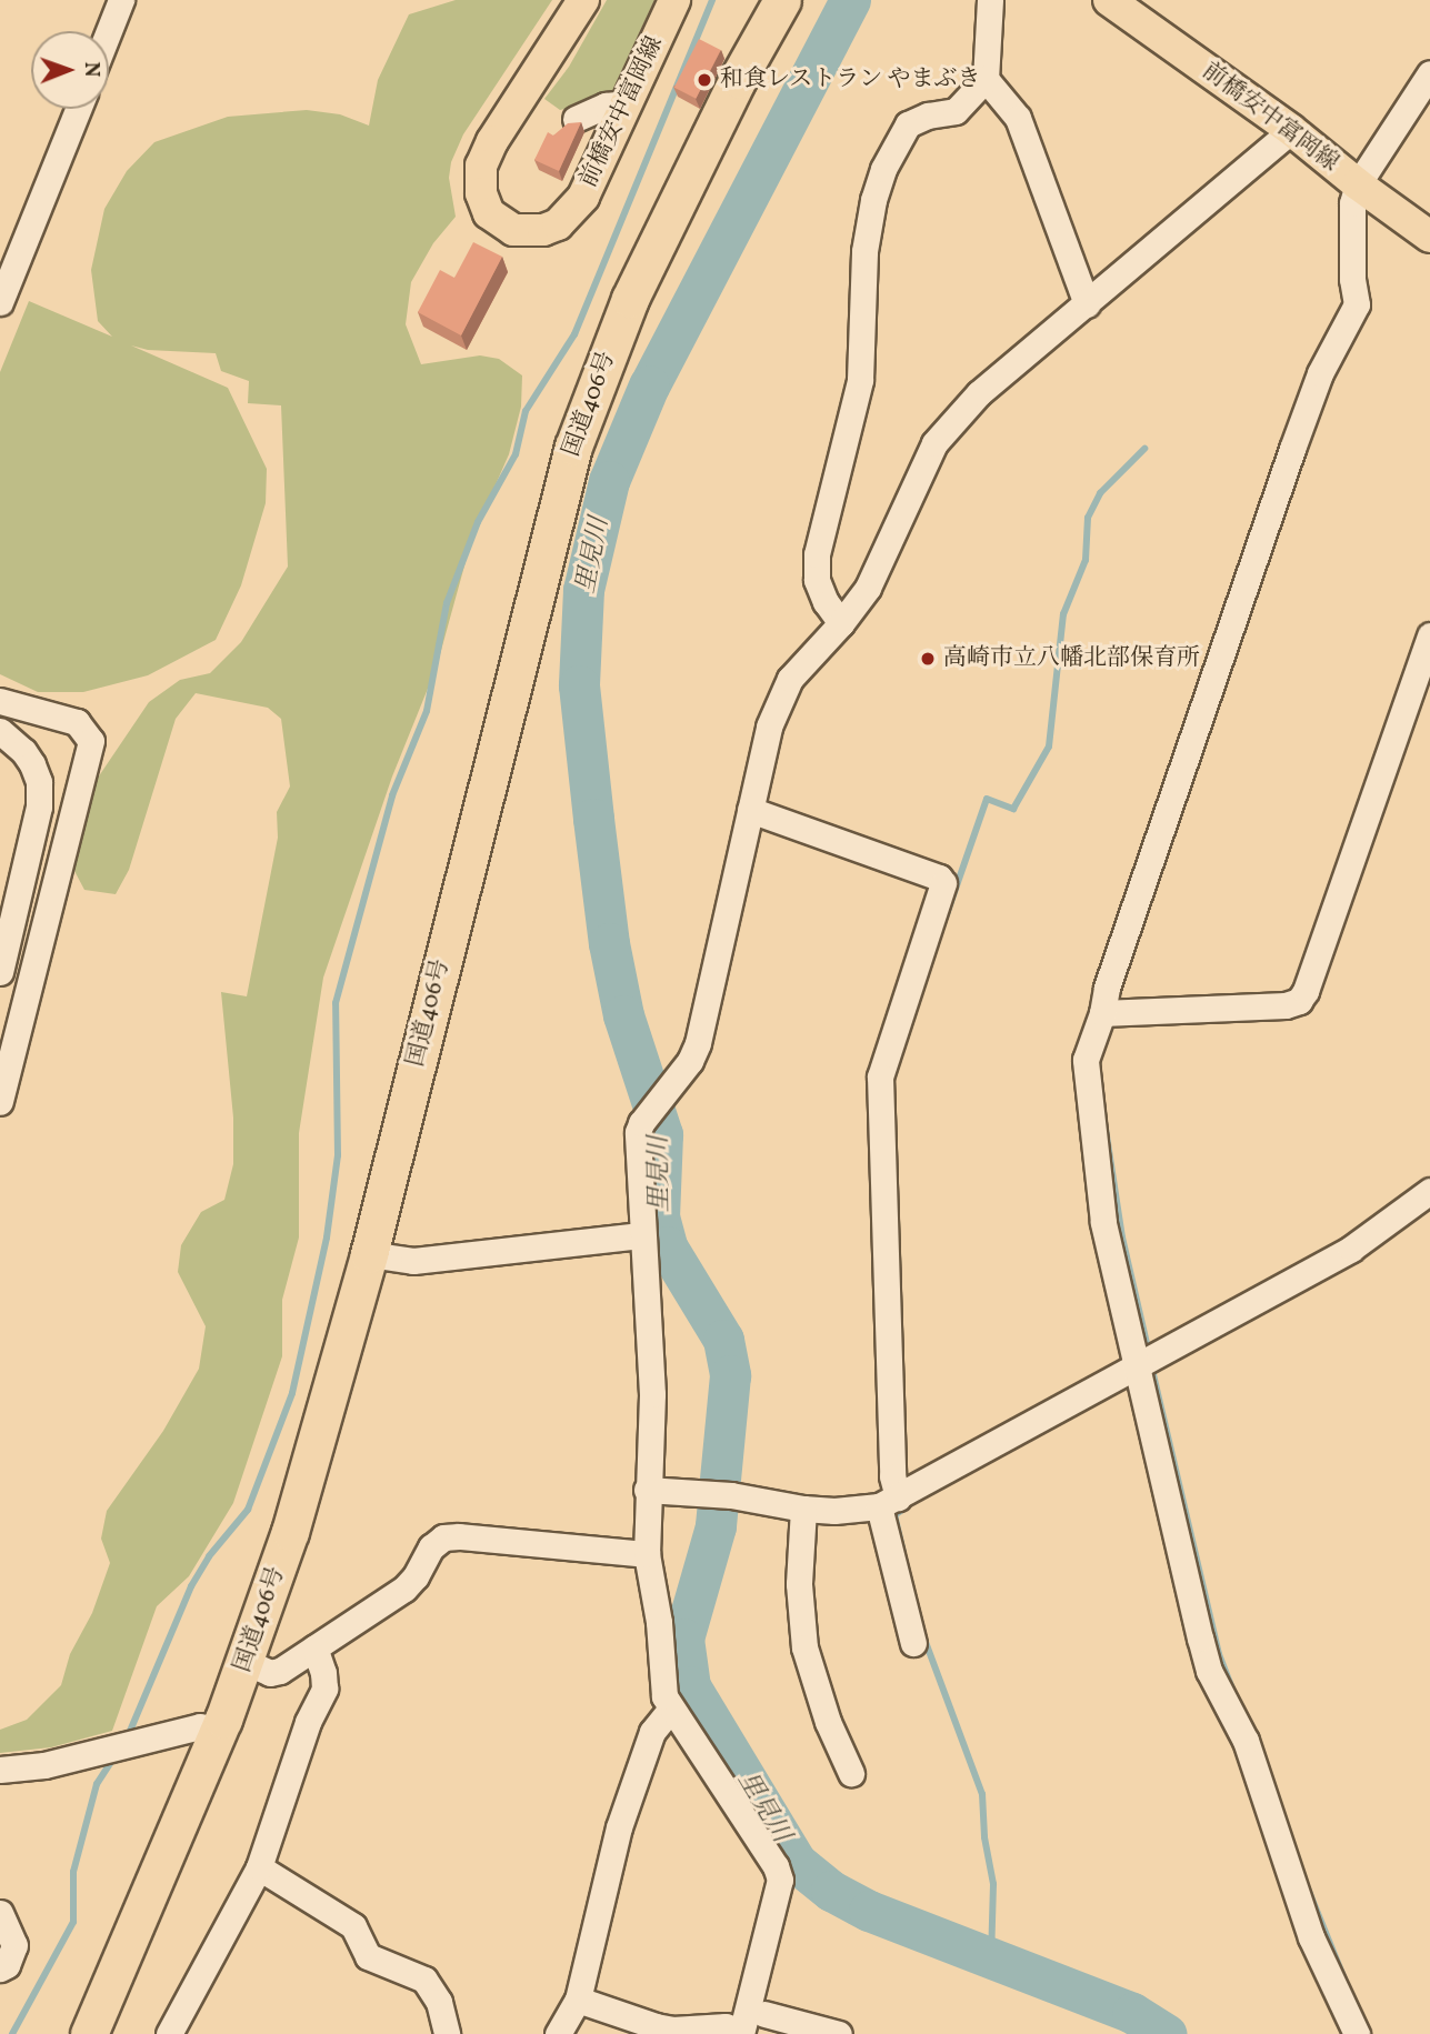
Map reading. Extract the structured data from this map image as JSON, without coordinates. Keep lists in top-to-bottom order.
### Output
{
  "streets": {
    "highway": ["国道406号"],
    "main road": ["前橋安中富岡線"]
  },
  "water": ["里見川"],
  "places": ["和食レストラン やまぶき", "高崎市立八幡北部保育所"],
  "north": "right"
}
